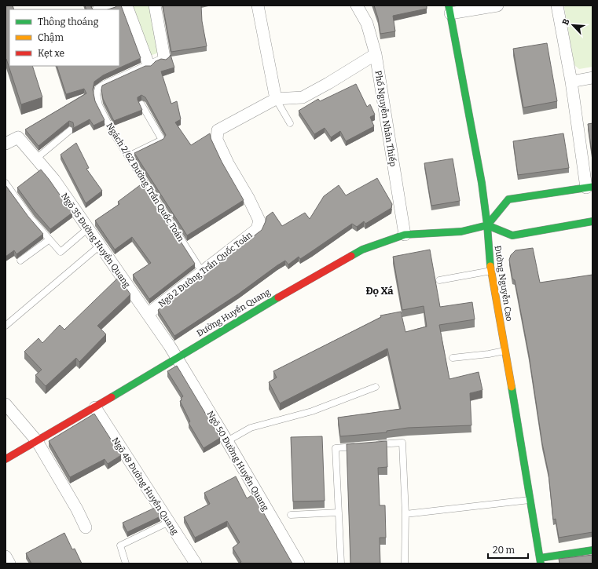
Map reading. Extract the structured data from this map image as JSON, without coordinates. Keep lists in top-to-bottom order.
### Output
{
  "streets": {
    "street": [
      "Phố Nguyễn Nhân Thiếp",
      "Ngõ 35 Đường Huyền Quang",
      "Ngõ 2 Đường Trần Quốc Toản",
      "Đường Nguyễn Cao",
      "Đường Huyền Quang",
      "Ngõ 50 Đường Huyền Quang",
      "Ngõ 48 Đường Huyền Quang"
    ],
    "lane": ["Ngách 2/62 Đường Trần Quốc Toản"]
  },
  "crossings": [
    ["Phố Nguyễn Nhân Thiếp", "Đường Huyền Quang"],
    ["Ngách 2/62 Đường Trần Quốc Toản", "Ngõ 2 Đường Trần Quốc Toản"],
    ["Ngõ 35 Đường Huyền Quang", "Ngõ 2 Đường Trần Quốc Toản"],
    ["Ngõ 35 Đường Huyền Quang", "Đường Huyền Quang"],
    ["Ngõ 35 Đường Huyền Quang", "Ngõ 50 Đường Huyền Quang"],
    ["Đường Nguyễn Cao", "Đường Huyền Quang"],
    ["Đường Huyền Quang", "Ngõ 50 Đường Huyền Quang"],
    ["Đường Huyền Quang", "Ngõ 48 Đường Huyền Quang"]
  ],
  "districts": ["Đọ Xá"],
  "legend": ["Thông thoáng", "Chậm", "Kẹt xe"],
  "scale_bar": "20 m",
  "north": "top left"
}
